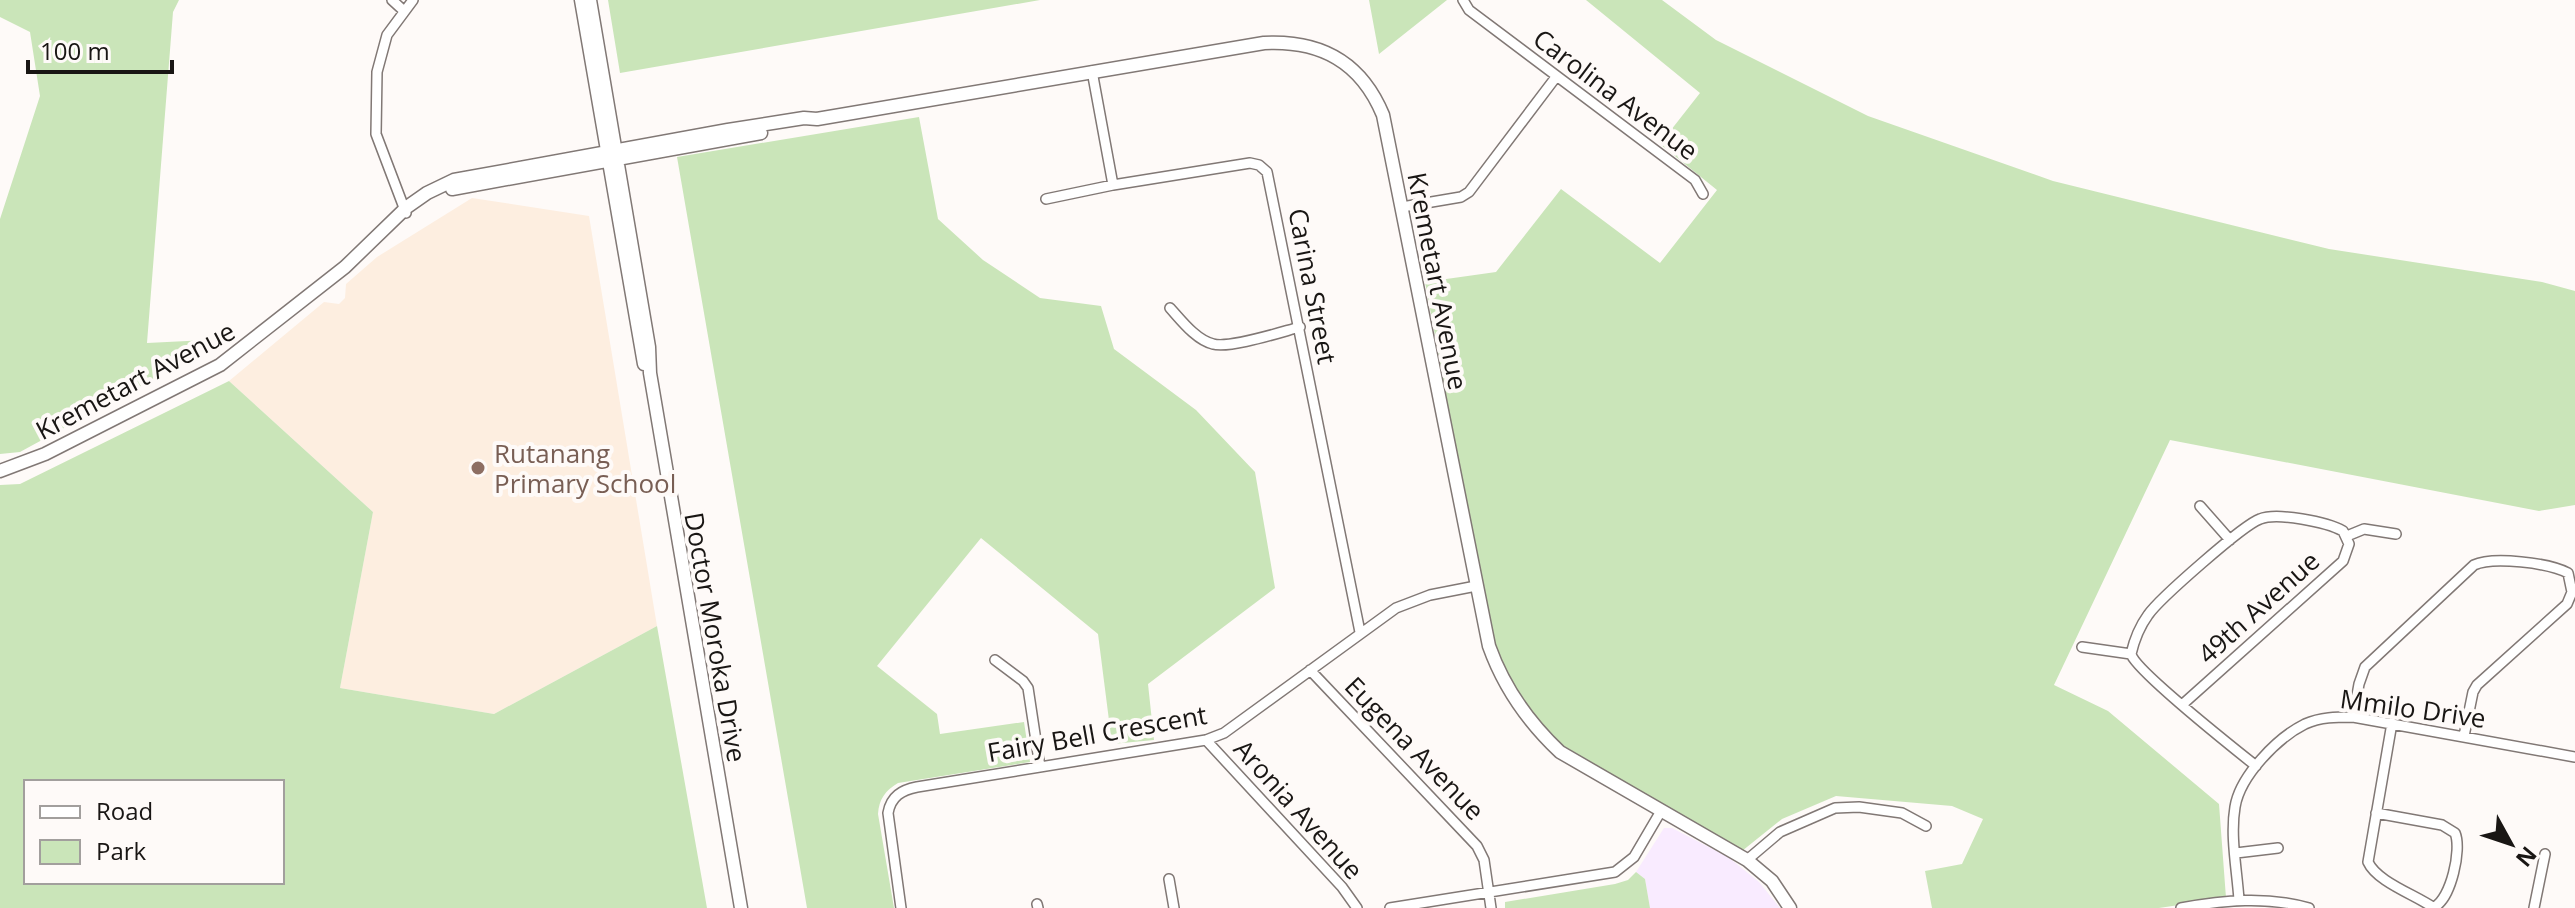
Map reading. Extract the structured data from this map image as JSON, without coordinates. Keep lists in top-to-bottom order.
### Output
{
  "streets": {
    "street": [
      "Carolina Avenue",
      "Kremetart Avenue",
      "Carina Street",
      "49th Avenue",
      "Doctor Moroka Drive",
      "Mmilo Drive",
      "Fairy Bell Crescent",
      "Eugena Avenue",
      "Aronia Avenue"
    ]
  },
  "crossings": [
    ["Kremetart Avenue", "Doctor Moroka Drive"],
    ["Kremetart Avenue", "Fairy Bell Crescent"],
    ["Carina Street", "Fairy Bell Crescent"],
    ["Fairy Bell Crescent", "Eugena Avenue"],
    ["Fairy Bell Crescent", "Aronia Avenue"]
  ],
  "places": ["Rutanang Primary School"],
  "legend": ["Road", "Park"],
  "scale_bar": "100 m",
  "north": "bottom right"
}
